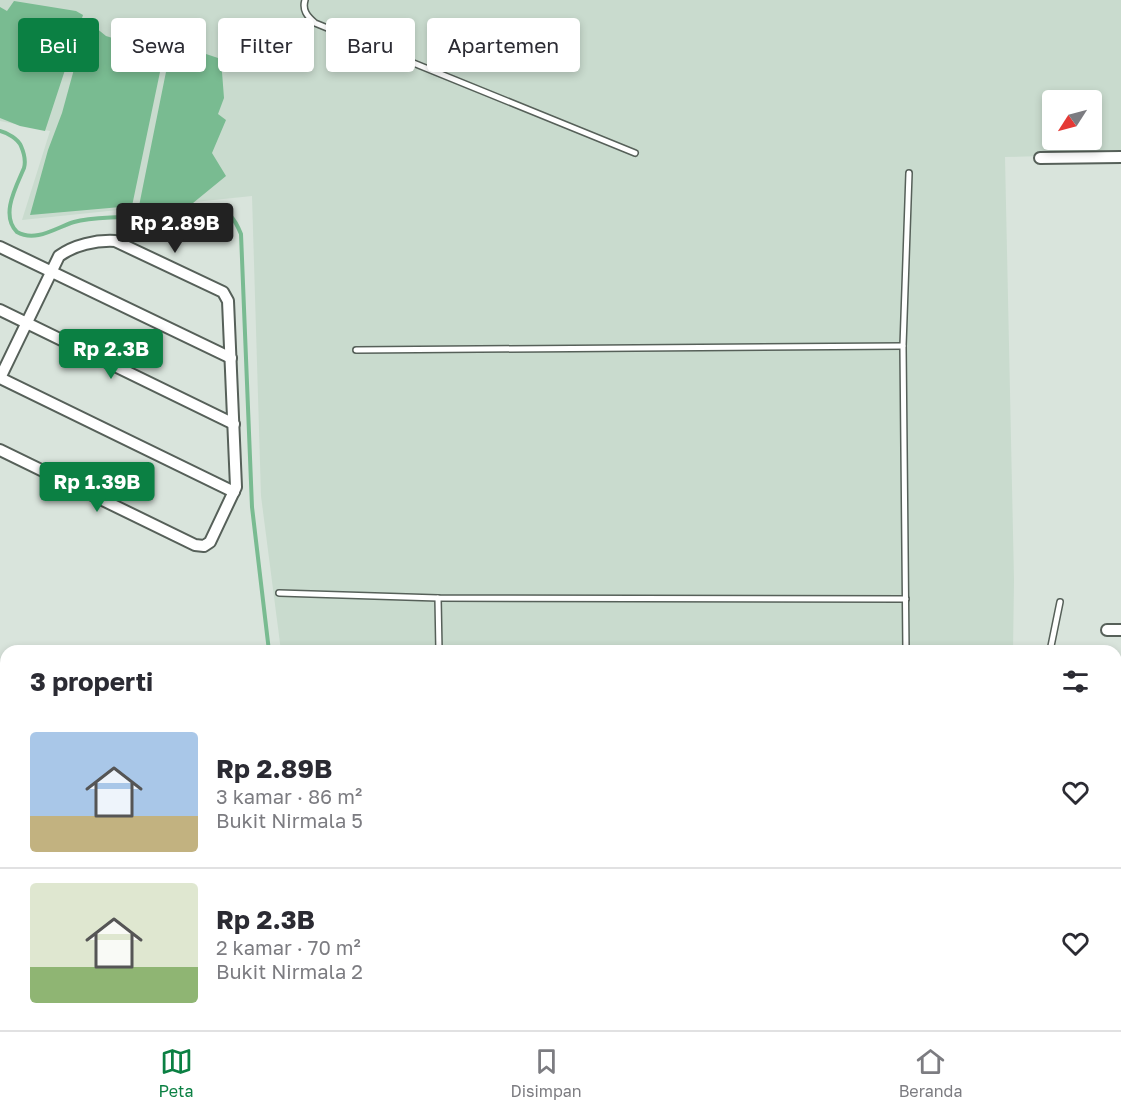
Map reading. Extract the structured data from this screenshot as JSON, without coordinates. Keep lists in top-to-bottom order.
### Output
{
  "north": "bottom left",
  "page": {
    "chip": [
      "Beli",
      "Sewa",
      "Filter",
      "Baru",
      "Apartemen"
    ],
    "price": ["Rp 2.89B", "Rp 2.3B", "Rp 1.39B"],
    "heading": "3 properti",
    "list": [
      {
        "name": "Rp 2.89B",
        "note": "3 kamar · 86 m² · Bukit Nirmala 5"
      },
      {
        "name": "Rp 2.3B",
        "note": "2 kamar · 70 m² · Bukit Nirmala 2"
      }
    ],
    "tabs": ["Peta", "Disimpan", "Beranda"]
  }
}
